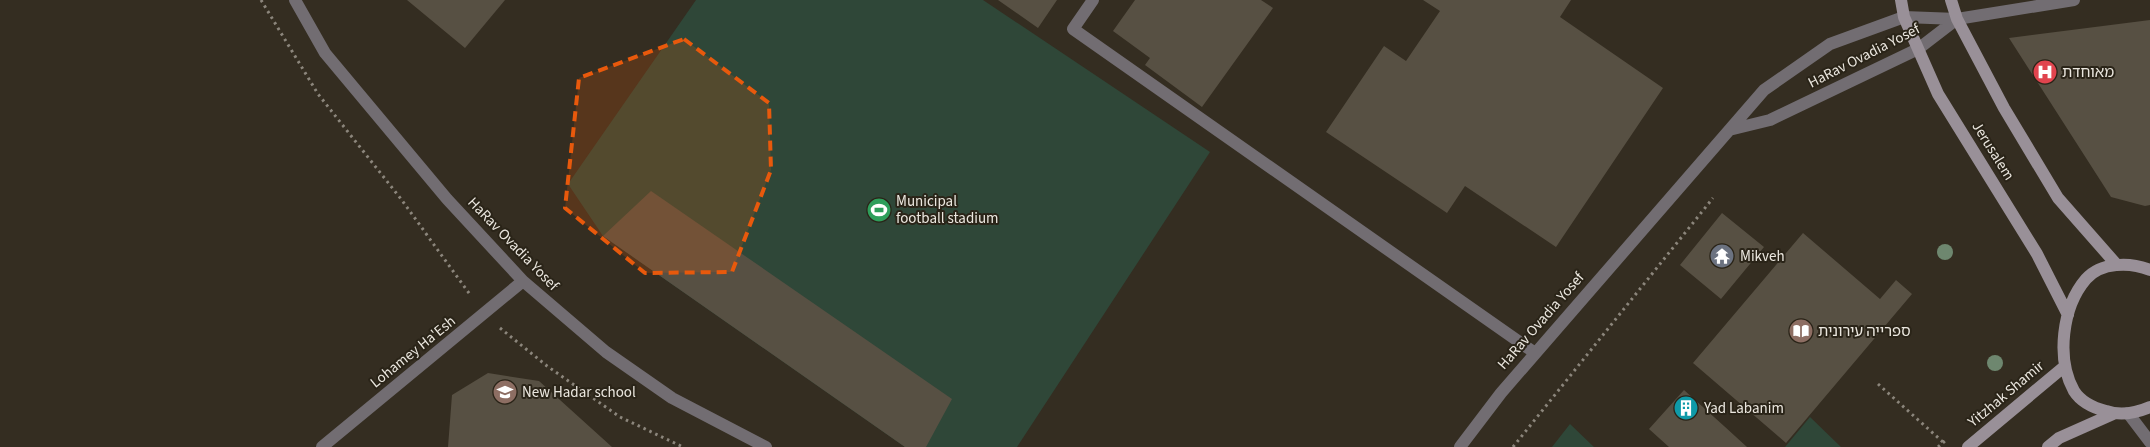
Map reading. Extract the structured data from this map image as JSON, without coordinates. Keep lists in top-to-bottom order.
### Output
{
  "streets": {
    "street": [
      "HaRav Ovadia Yosef",
      "Jerusalem",
      "Lohamey Ha'Esh",
      "Yitzhak Shamir"
    ]
  },
  "crossings": [
    ["HaRav Ovadia Yosef", "Jerusalem"],
    ["HaRav Ovadia Yosef", "Lohamey Ha'Esh"]
  ],
  "places": {
    "hospital": ["מאוחדת"],
    "sports": ["Municipal football stadium"],
    "temple": ["Mikveh"],
    "library": ["ספרייה עירונית"],
    "school or university": ["New Hadar school"],
    "building": ["Yad Labanim"]
  }
}
